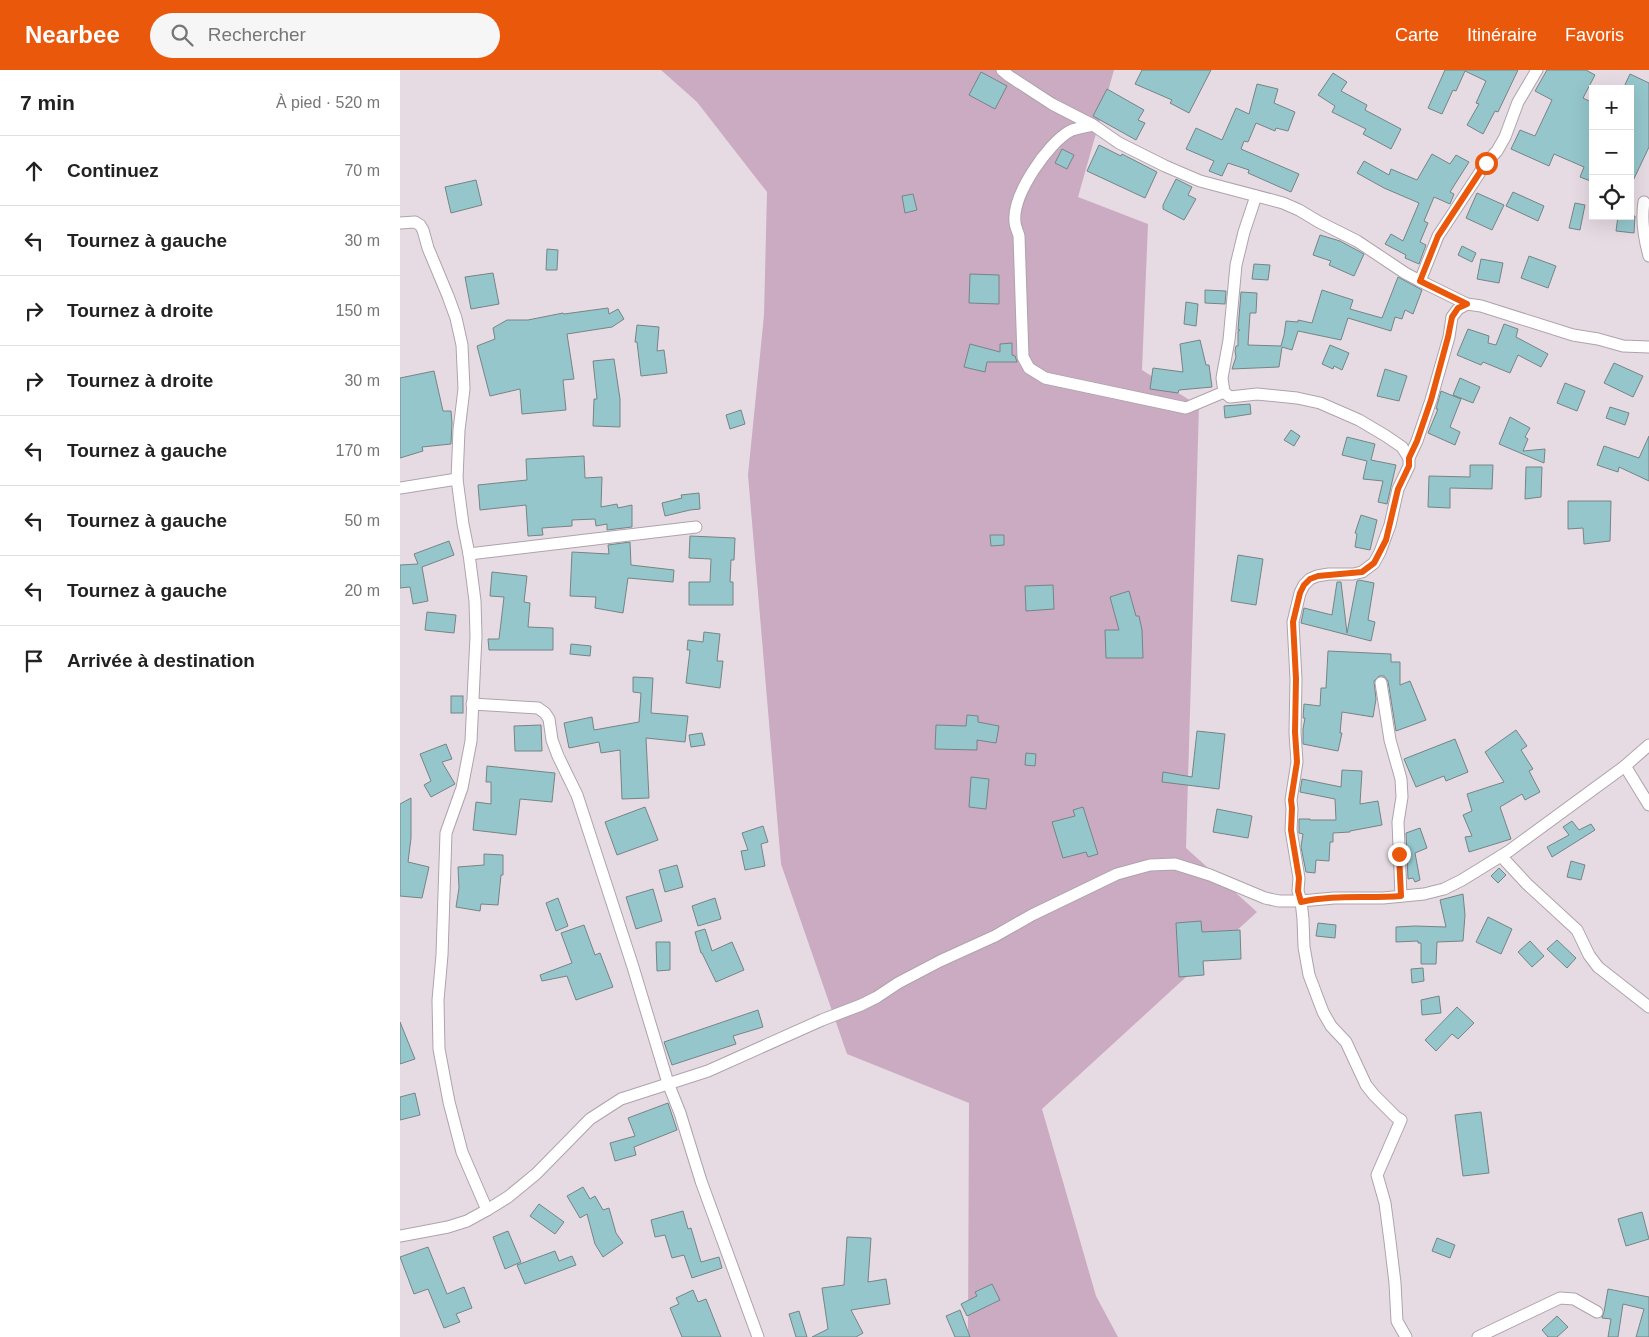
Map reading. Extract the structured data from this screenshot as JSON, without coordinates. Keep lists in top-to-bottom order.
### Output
{
  "page": {
    "header": "Nearbee",
    "search": "Rechercher",
    "nav": ["Carte", "Itinéraire", "Favoris"],
    "heading": ["7 min", "À pied · 520 m"],
    "map_buttons": ["+", "−"],
    "list": [
      ["Continuez", "70 m"],
      ["Tournez à gauche", "30 m"],
      ["Tournez à droite", "150 m"],
      ["Tournez à droite", "30 m"],
      ["Tournez à gauche", "170 m"],
      ["Tournez à gauche", "50 m"],
      ["Tournez à gauche", "20 m"],
      "Arrivée à destination"
    ]
  }
}
